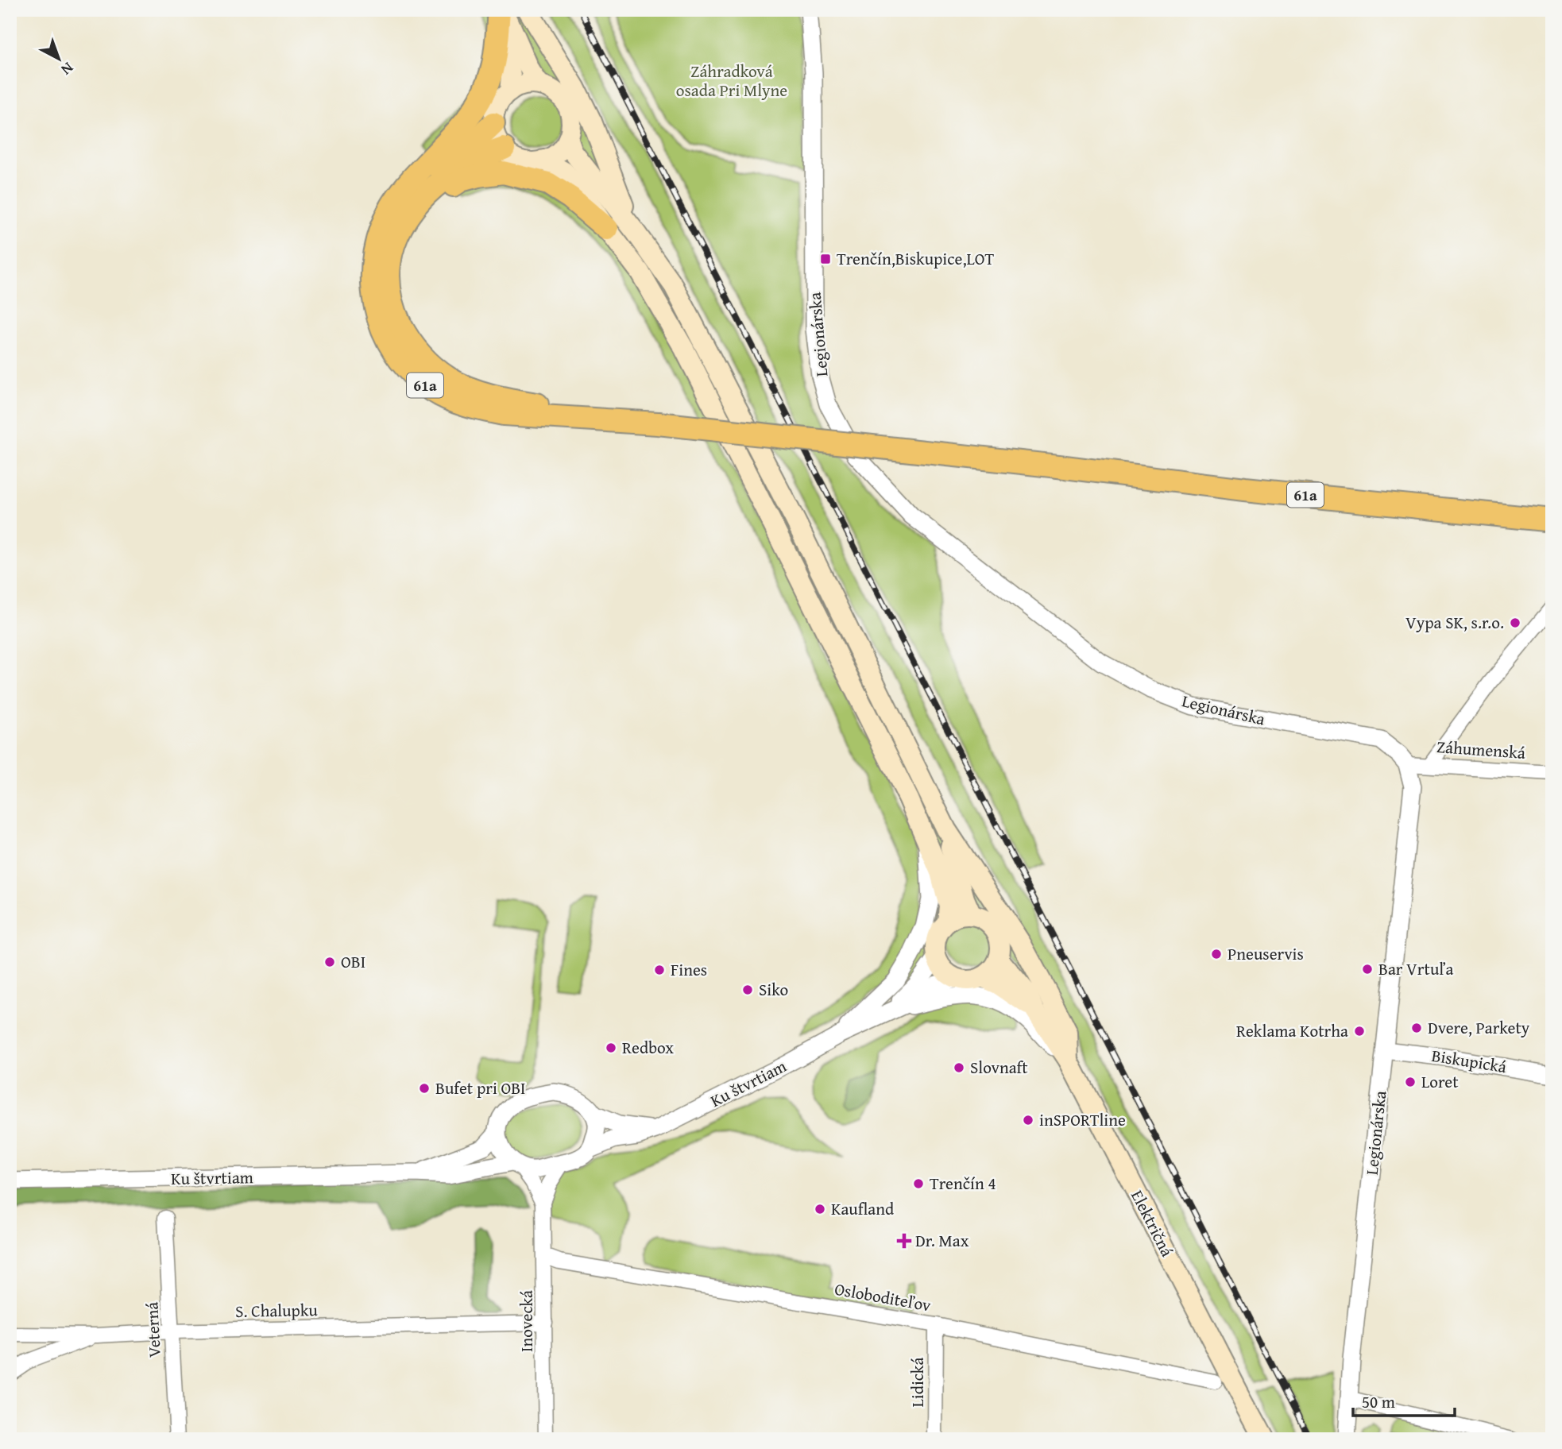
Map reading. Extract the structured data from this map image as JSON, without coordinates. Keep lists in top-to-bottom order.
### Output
{
  "streets": {
    "main road": ["61a", "Električná"],
    "street": [
      "Legionárska",
      "Záhumenská",
      "Biskupická",
      "Ku štvrtiam",
      "Osloboditeľov",
      "S. Chalupku",
      "Inovecká",
      "Veterná",
      "Lidická"
    ]
  },
  "crossings": [
    ["Legionárska", "Záhumenská"],
    ["Legionárska", "Biskupická"],
    ["Ku štvrtiam", "Električná"],
    ["Ku štvrtiam", "Inovecká"],
    ["Osloboditeľov", "Inovecká"],
    ["Osloboditeľov", "Lidická"],
    ["S. Chalupku", "Inovecká"],
    ["S. Chalupku", "Veterná"]
  ],
  "parks": ["Záhradková osada Pri Mlyne"],
  "places": {
    "transit": ["Trenčín,Biskupice,LOT"],
    "other": [
      "Vypa SK, s.r.o.",
      "Pneuservis",
      "OBI",
      "Bar Vrtuľa",
      "Fines",
      "Siko",
      "Dvere, Parkety",
      "Reklama Kotrha",
      "Redbox",
      "Slovnaft",
      "Loret",
      "Bufet pri OBI",
      "inSPORTline",
      "Trenčín 4",
      "Kaufland"
    ],
    "health": ["Dr. Max"]
  },
  "scale_bar": "50 m",
  "north": "bottom right"
}
